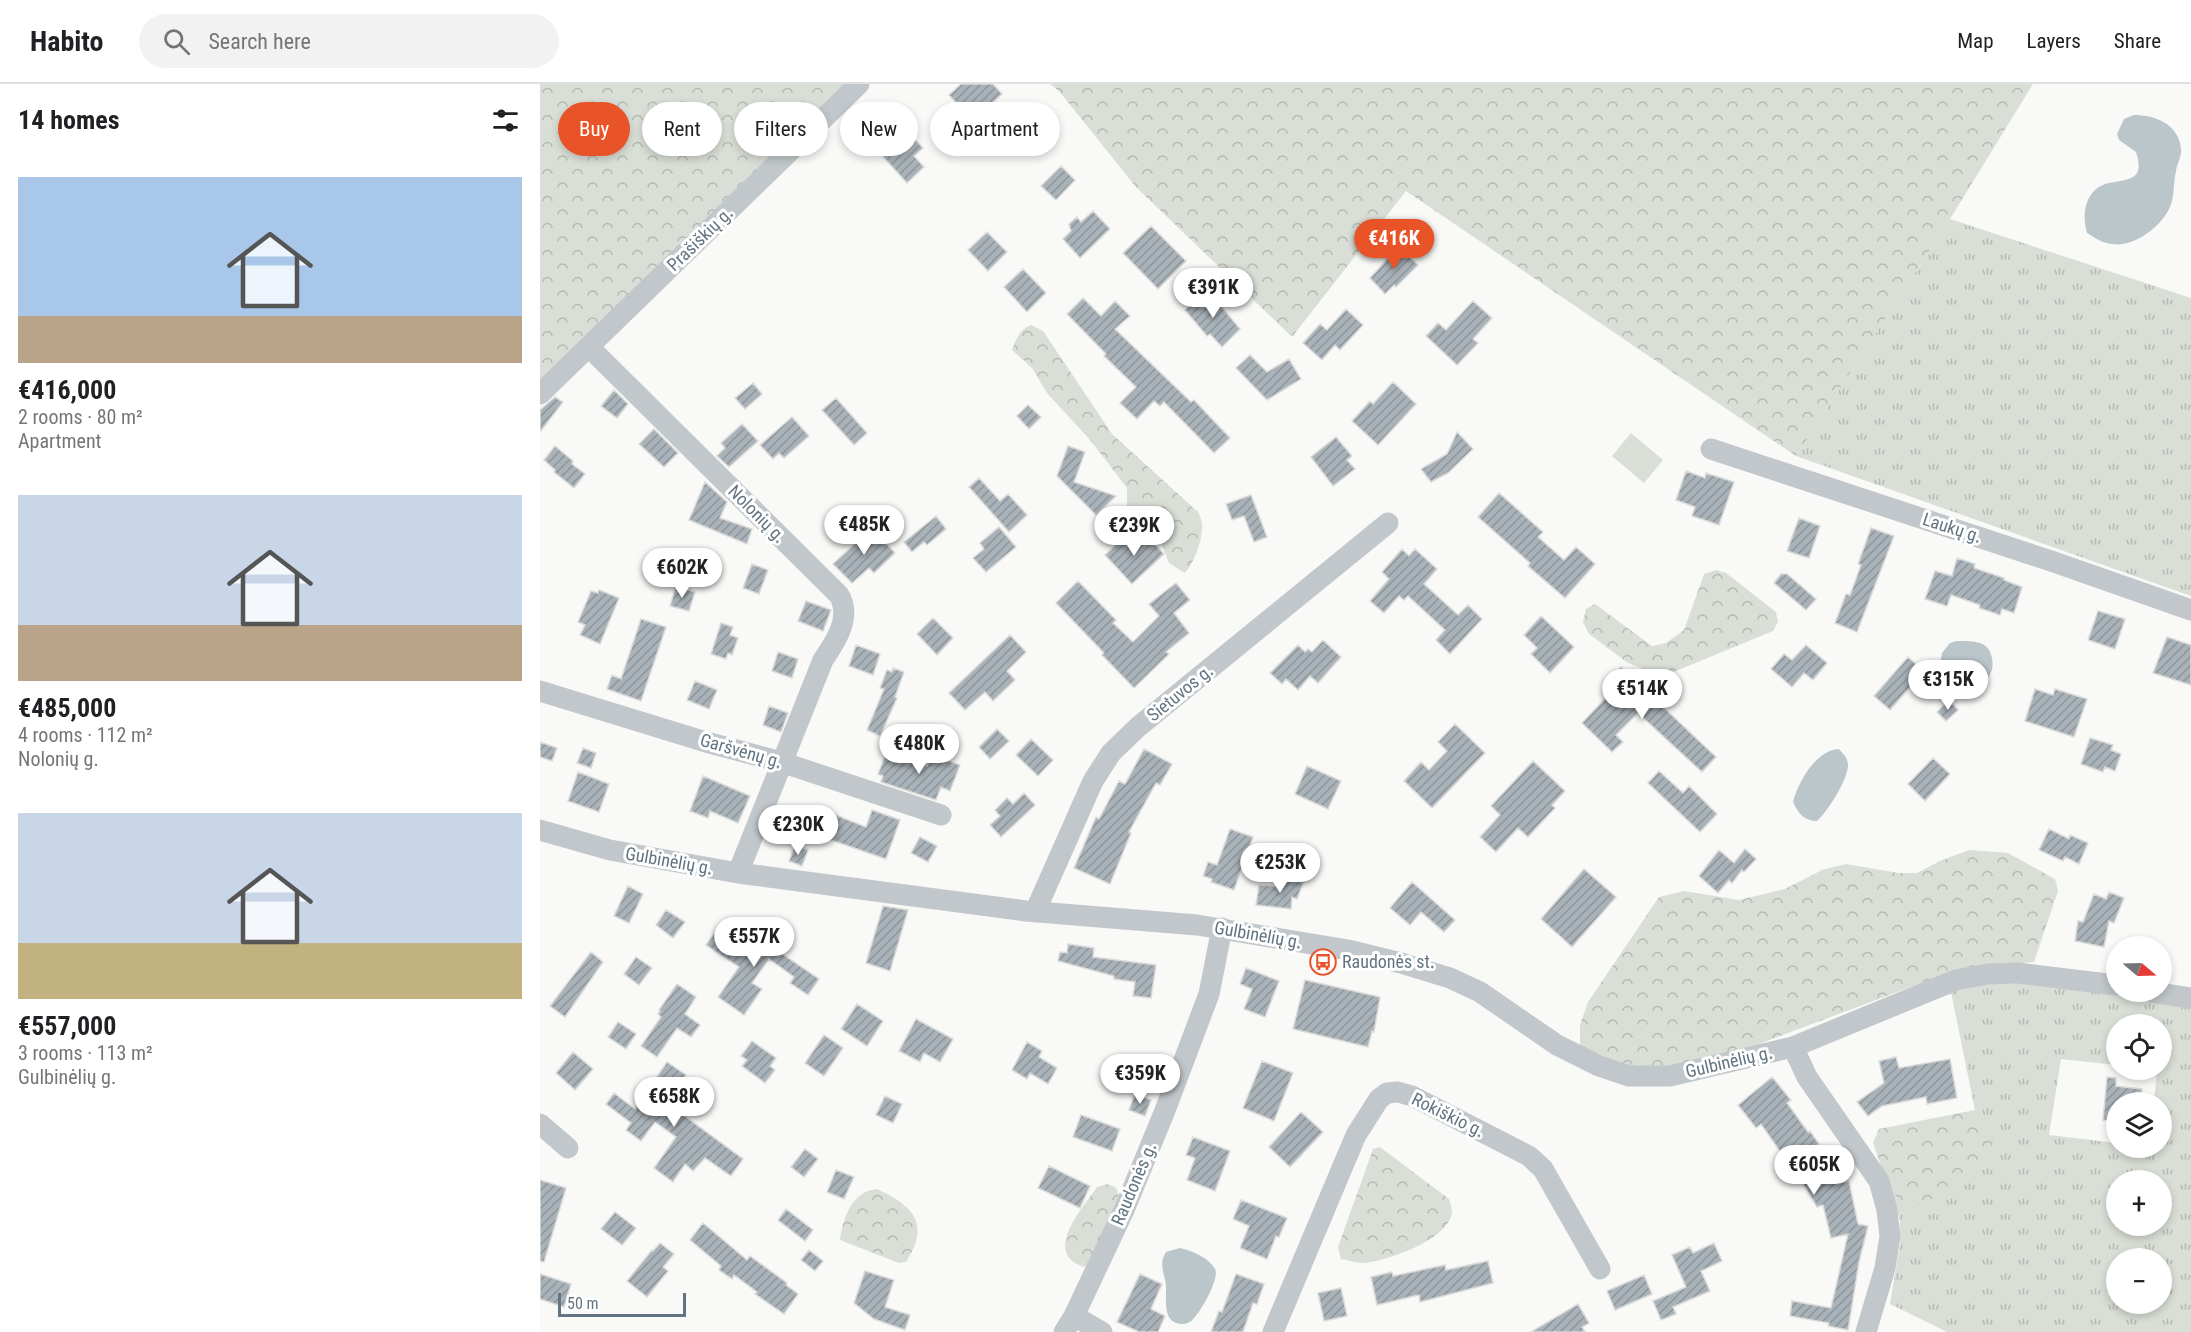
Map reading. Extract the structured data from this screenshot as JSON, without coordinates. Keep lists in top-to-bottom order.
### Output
{
  "streets": {
    "street": [
      "Prašiškių g.",
      "Nolonių g.",
      "Laukų g.",
      "Sietuvos g.",
      "Garšvėnų g.",
      "Gulbinėlių g.",
      "Rokiškio g.",
      "Raudonės g."
    ]
  },
  "crossings": [
    ["Prašiškių g.", "Nolonių g."],
    ["Nolonių g.", "Garšvėnų g."],
    ["Nolonių g.", "Gulbinėlių g."],
    ["Sietuvos g.", "Gulbinėlių g."],
    ["Gulbinėlių g.", "Raudonės g."]
  ],
  "places": {
    "bus stop": ["Raudonės st."]
  },
  "scale_bar": "50 m",
  "north": "right",
  "page": {
    "header": "Habito",
    "search": "Search here",
    "nav": ["Map", "Layers", "Share"],
    "heading": "14 homes",
    "chip": [
      "Buy",
      "Rent",
      "Filters",
      "New",
      "Apartment"
    ],
    "list": [
      {
        "name": "€416,000",
        "note": "2 rooms · 80 m² · Apartment"
      },
      {
        "name": "€485,000",
        "note": "4 rooms · 112 m² · Nolonių g."
      },
      {
        "name": "€557,000",
        "note": "3 rooms · 113 m² · Gulbinėlių g."
      }
    ],
    "price": [
      "€416K",
      "€391K",
      "€485K",
      "€239K",
      "€602K",
      "€315K",
      "€514K",
      "€480K",
      "€230K",
      "€253K",
      "€557K",
      "€359K",
      "€658K",
      "€605K"
    ],
    "map_buttons": ["+", "−"],
    "scale": "50 m"
  }
}
